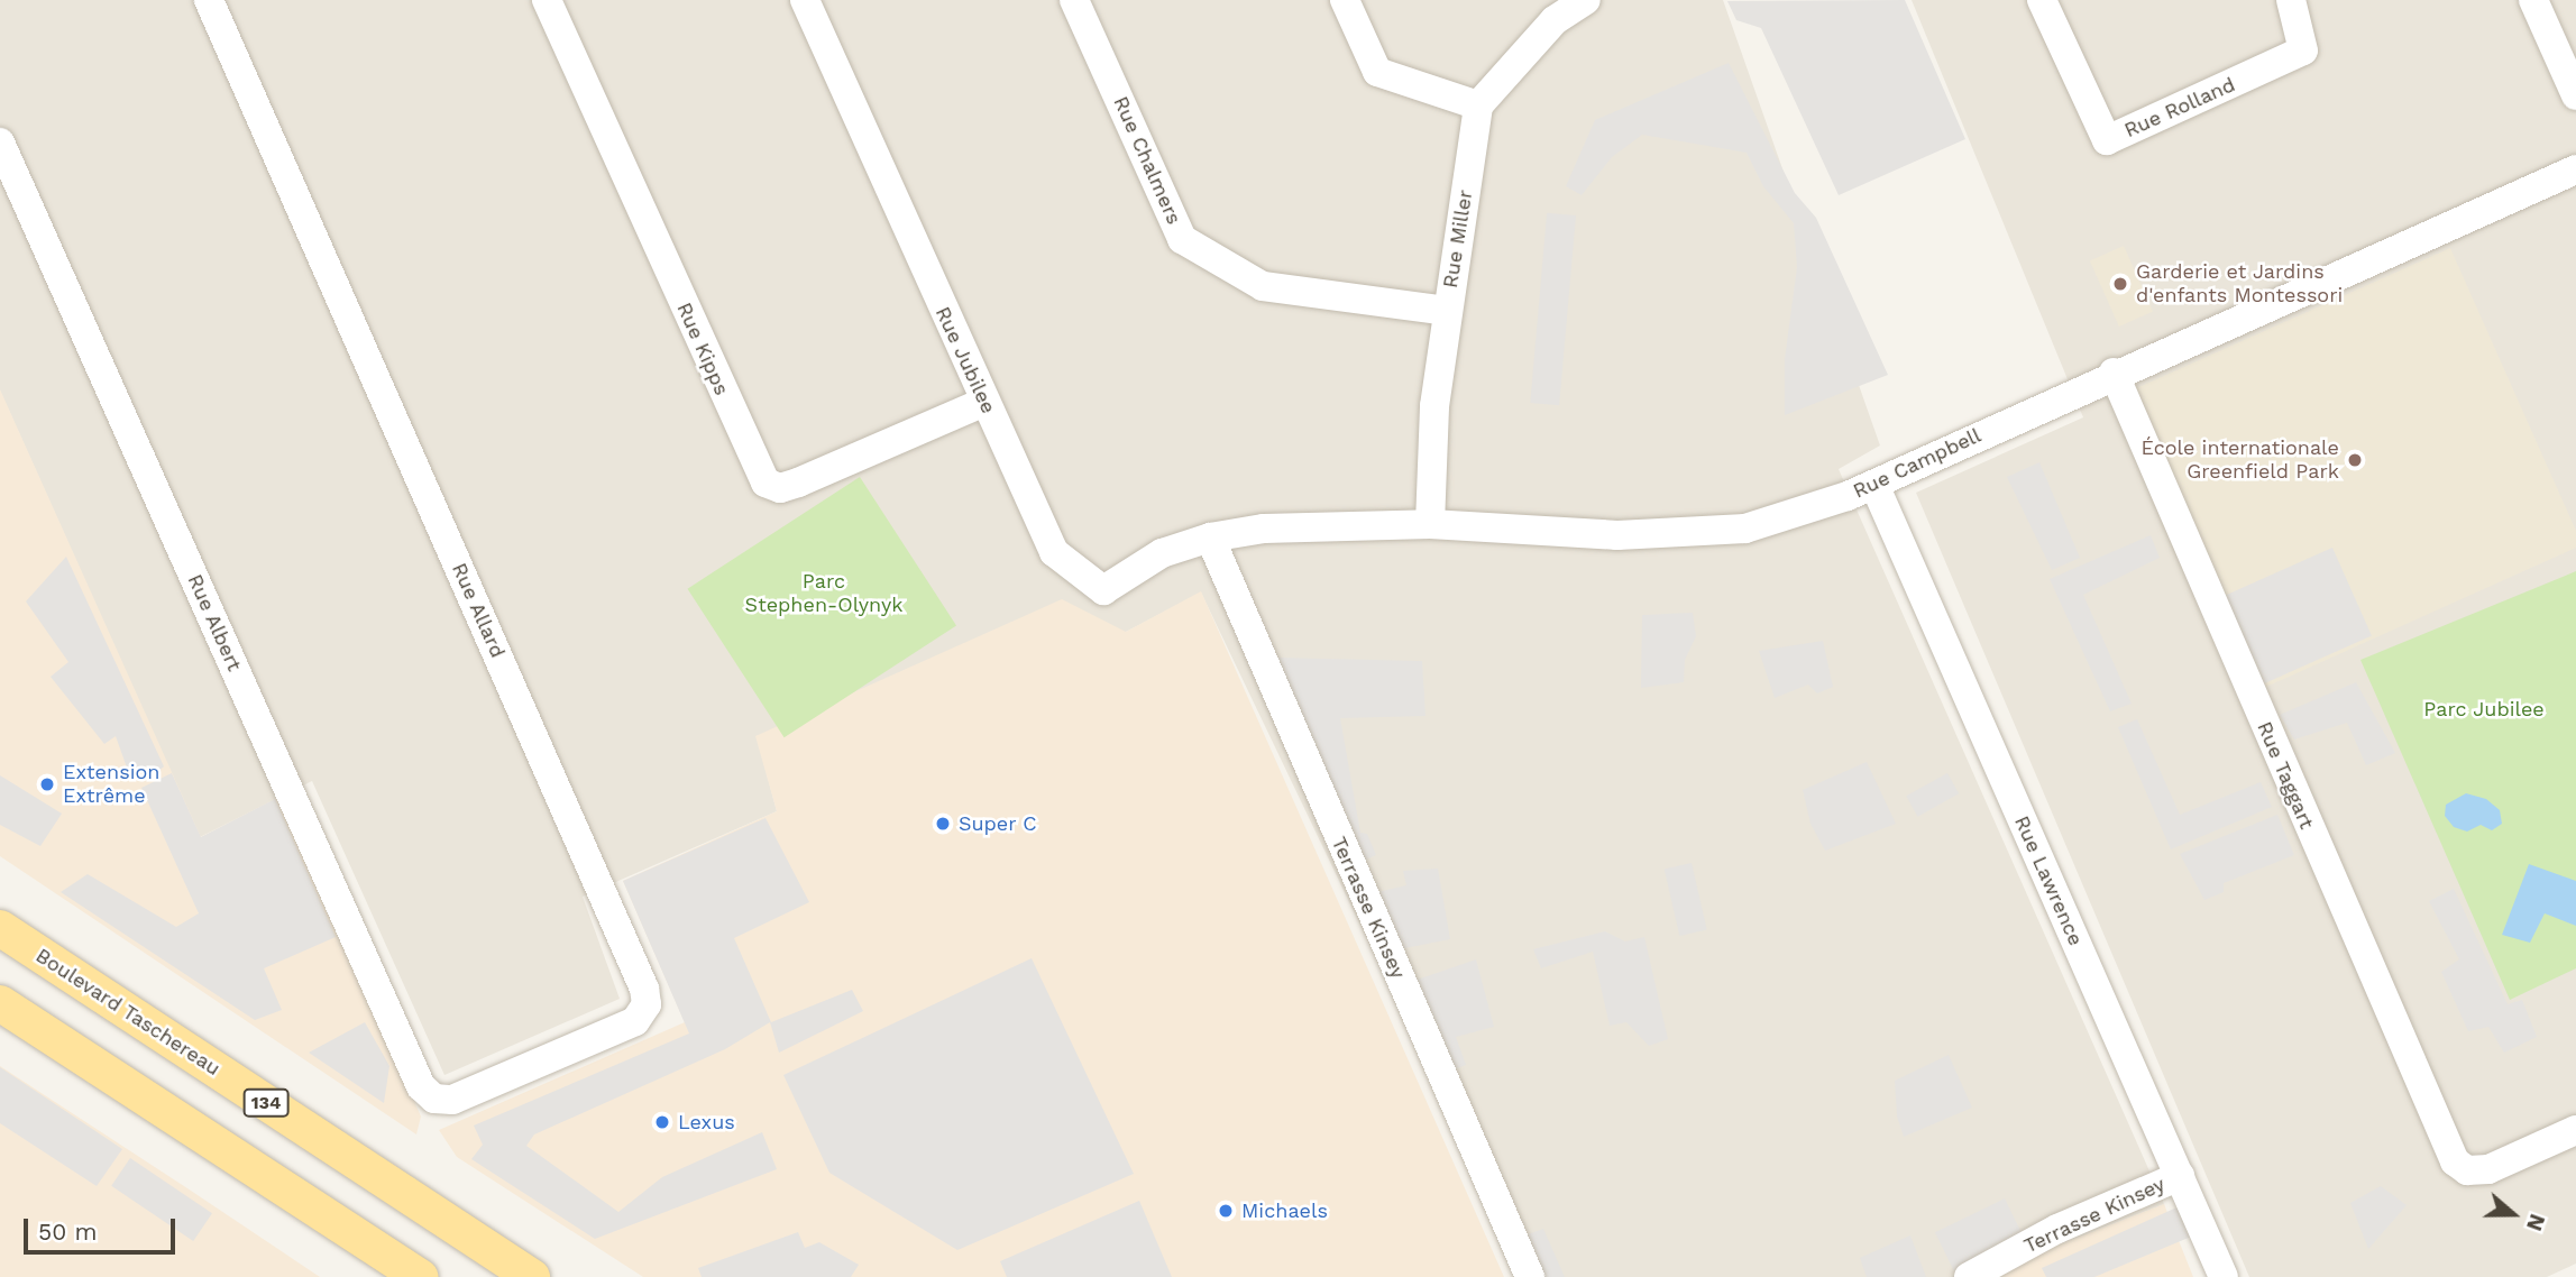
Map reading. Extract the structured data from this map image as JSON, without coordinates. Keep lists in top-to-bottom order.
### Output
{
  "streets": {
    "main road": ["Boulevard Taschereau", "134"],
    "street": [
      "Rue Rolland",
      "Rue Chalmers",
      "Rue Miller",
      "Rue Kipps",
      "Rue Jubilee",
      "Rue Campbell",
      "Rue Allard",
      "Rue Albert",
      "Rue Taggart",
      "Rue Lawrence",
      "Terrasse Kinsey"
    ]
  },
  "crossings": [
    ["Rue Chalmers", "Rue Miller"],
    ["Rue Miller", "Rue Campbell"],
    ["Rue Kipps", "Rue Jubilee"],
    ["Rue Jubilee", "Rue Campbell"],
    ["Rue Jubilee", "Terrasse Kinsey"],
    ["Rue Campbell", "Rue Taggart"],
    ["Rue Campbell", "Rue Lawrence"],
    ["Rue Campbell", "Terrasse Kinsey"],
    ["Rue Allard", "Rue Albert"],
    ["Rue Lawrence", "Terrasse Kinsey"]
  ],
  "parks": ["Parc Stephen-Olynyk", "Parc Jubilee"],
  "places": [
    "Garderie et Jardins d'enfants Montessori",
    "École internationale Greenfield Park",
    "Extension Extrême",
    "Super C",
    "Lexus",
    "Michaels"
  ],
  "scale_bar": "50 m",
  "north": "right"
}
